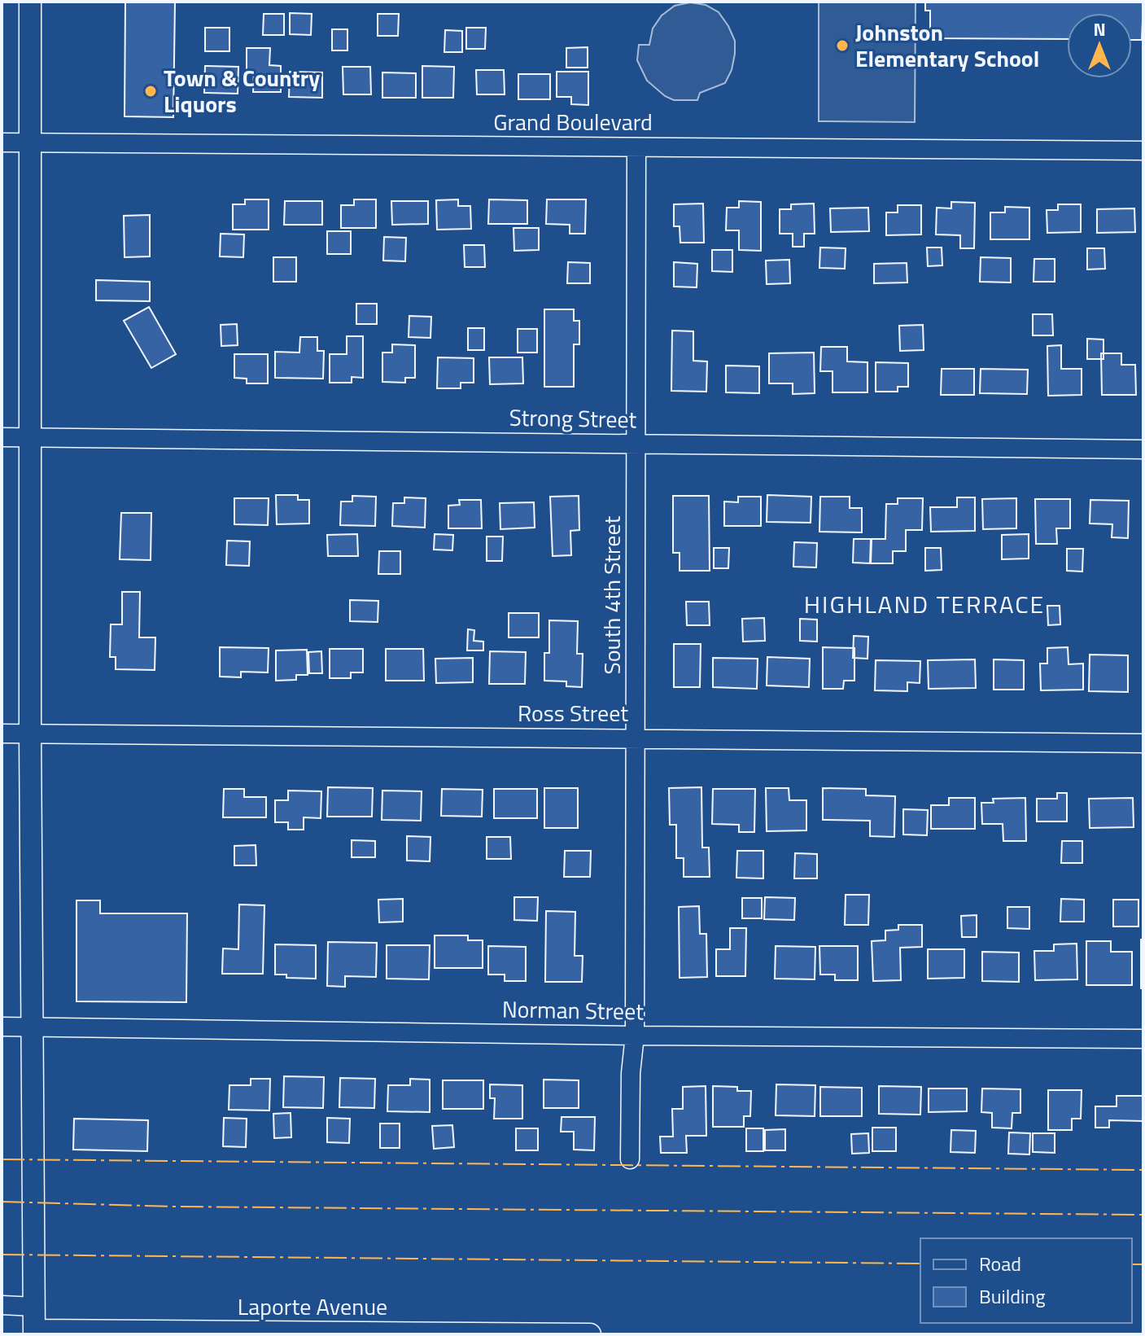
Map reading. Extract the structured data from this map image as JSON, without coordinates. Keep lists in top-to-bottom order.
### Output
{
  "streets": {
    "street": [
      "Grand Boulevard",
      "Strong Street",
      "South 4th Street",
      "Ross Street",
      "Norman Street",
      "Laporte Avenue"
    ]
  },
  "crossings": [
    ["Grand Boulevard", "South 4th Street"],
    ["Strong Street", "South 4th Street"],
    ["South 4th Street", "Ross Street"],
    ["South 4th Street", "Norman Street"]
  ],
  "districts": ["HIGHLAND TERRACE"],
  "places": ["Johnston Elementary School", "Town & Country Liquors"],
  "legend": ["Road", "Building"],
  "north": "top"
}
